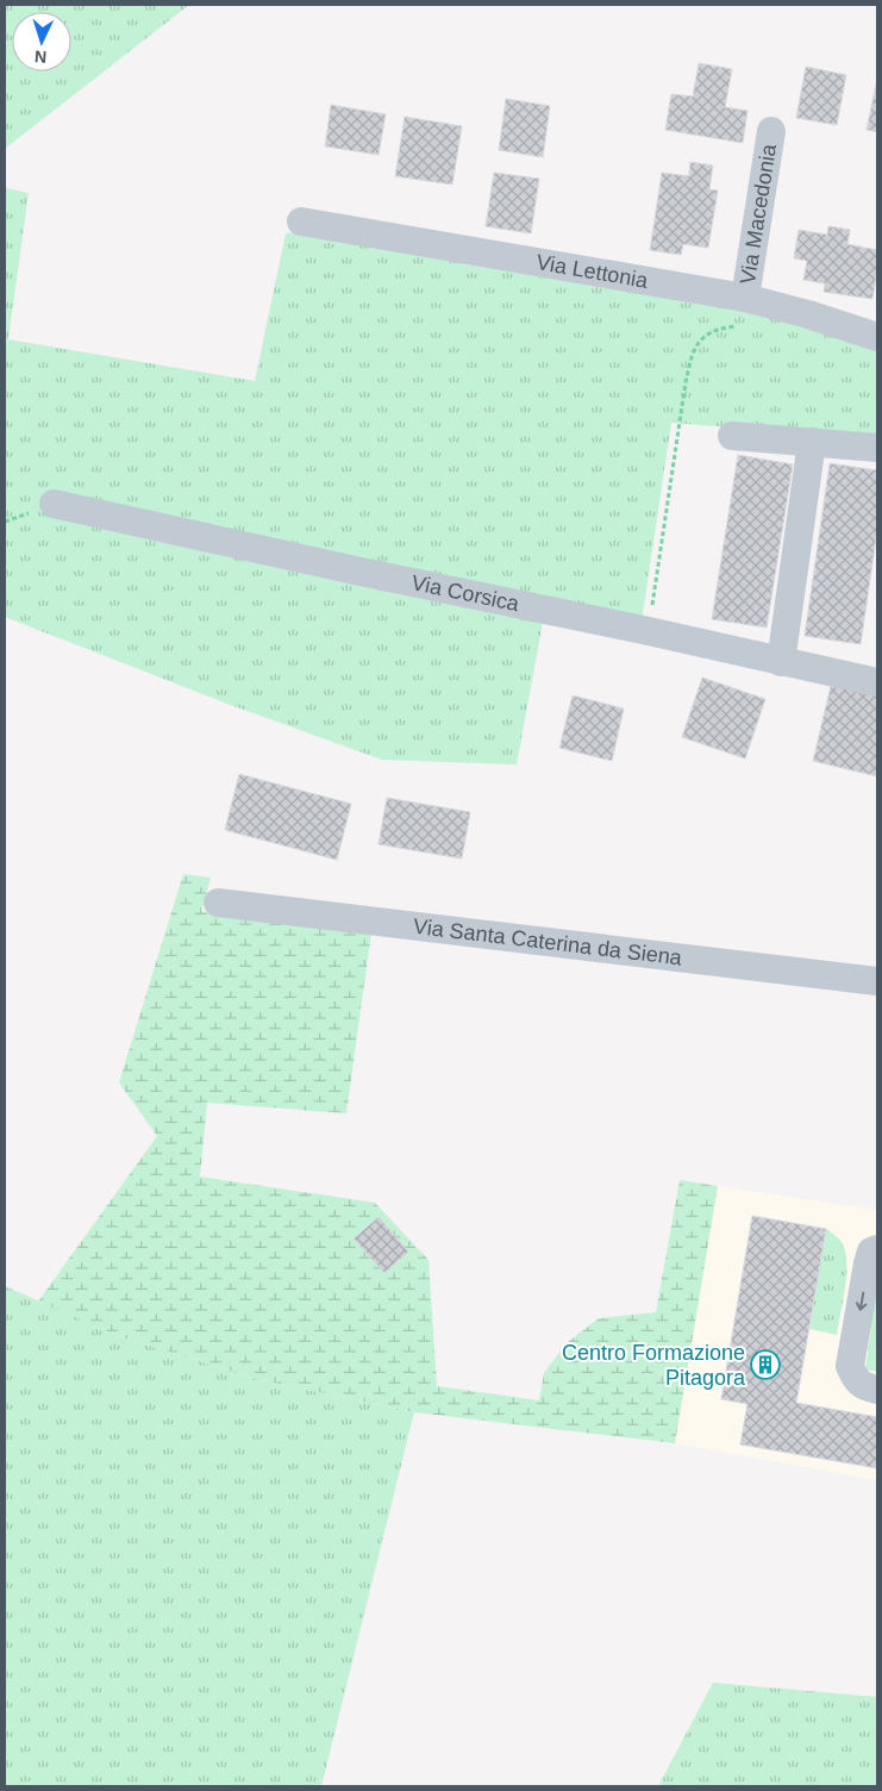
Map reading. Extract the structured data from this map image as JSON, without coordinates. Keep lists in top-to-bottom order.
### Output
{
  "streets": {
    "street": [
      "Via Macedonia",
      "Via Lettonia",
      "Via Corsica",
      "Via Santa Caterina da Siena"
    ]
  },
  "crossings": [
    ["Via Macedonia", "Via Lettonia"]
  ],
  "places": {
    "building": ["Centro Formazione Pitagora"]
  },
  "north": "bottom"
}
